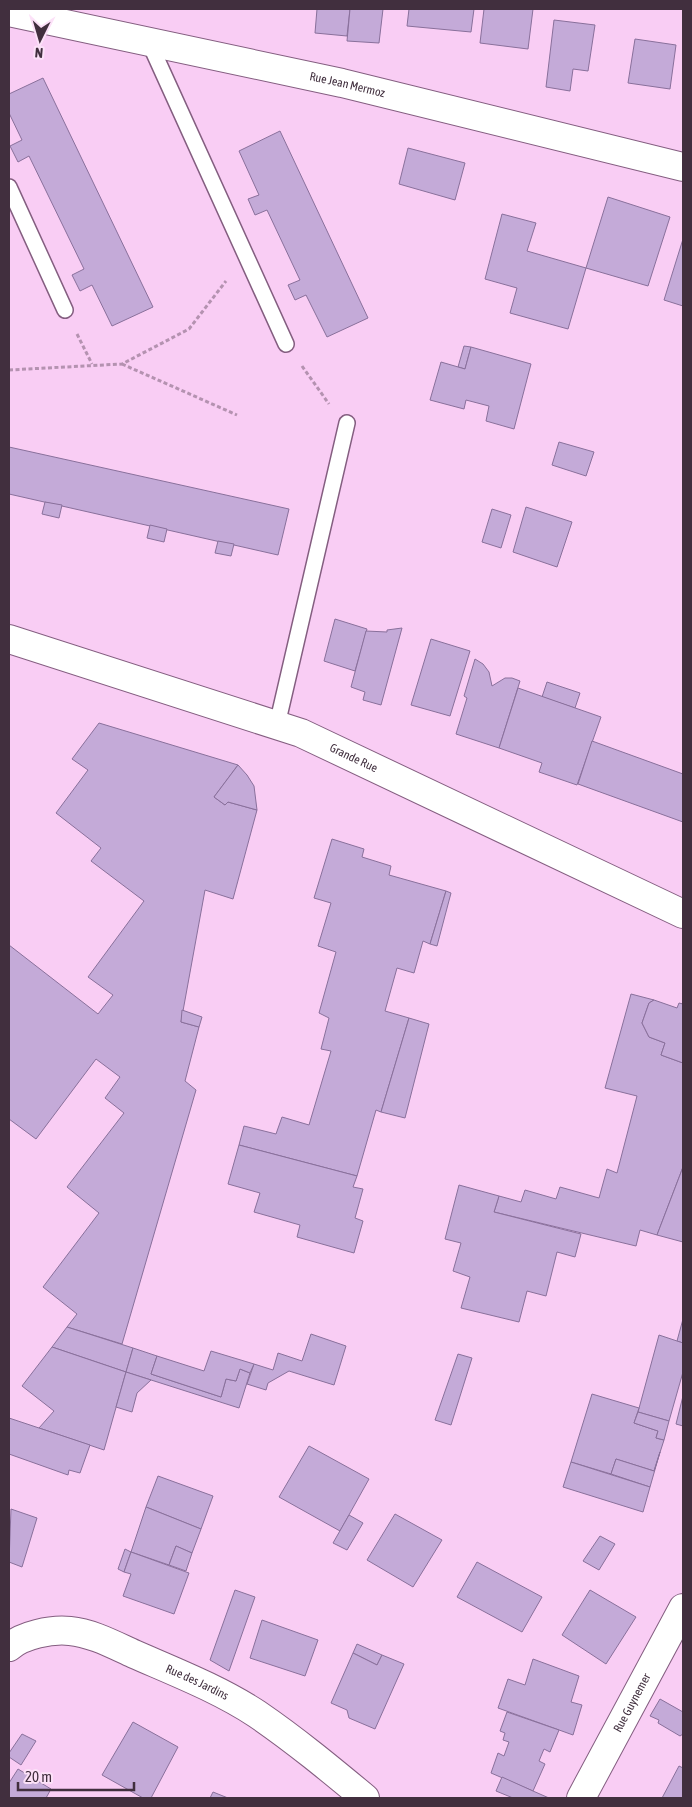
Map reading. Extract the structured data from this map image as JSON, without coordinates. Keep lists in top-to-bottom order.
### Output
{
  "streets": {
    "street": [
      "Rue Jean Mermoz",
      "Grande Rue",
      "Rue des Jardins",
      "Rue Guynemer"
    ]
  },
  "scale_bar": "20 m",
  "north": "bottom"
}
